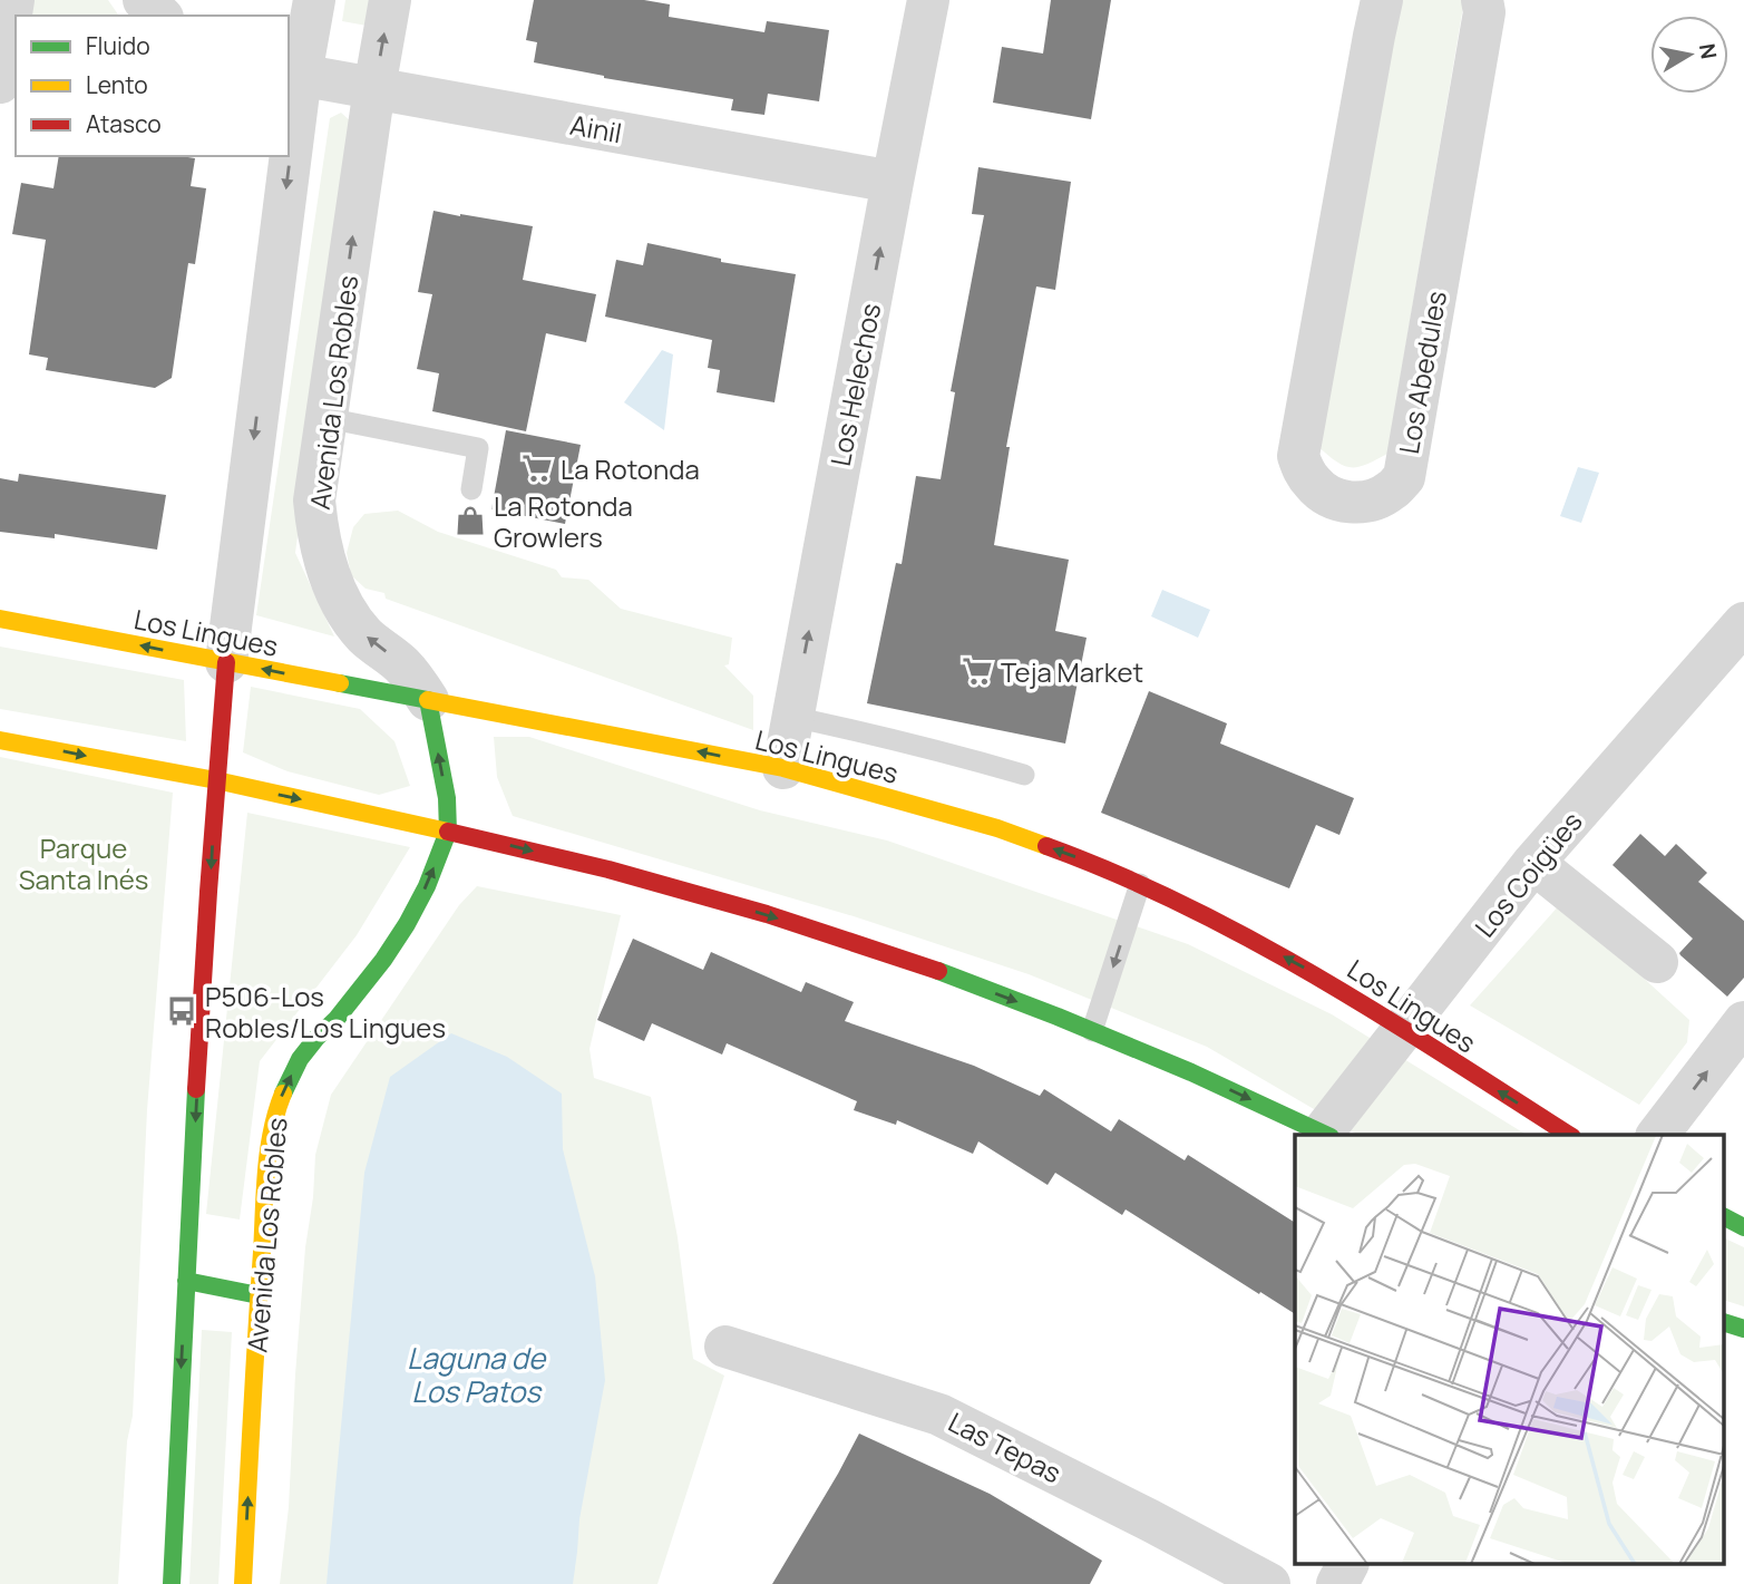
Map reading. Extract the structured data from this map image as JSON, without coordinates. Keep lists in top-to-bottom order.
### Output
{
  "streets": {
    "main road": ["Avenida Los Robles", "Los Lingues"],
    "street": [
      "Ainil",
      "Los Abedules",
      "Los Helechos",
      "Los Coigües",
      "Las Tepas"
    ]
  },
  "crossings": [
    ["Ainil", "Los Helechos"],
    ["Ainil", "Avenida Los Robles"],
    ["Los Helechos", "Los Lingues"],
    ["Avenida Los Robles", "Los Lingues"],
    ["Los Lingues", "Los Coigües"]
  ],
  "one_way": ["Los Helechos"],
  "water": ["Laguna de Los Patos"],
  "parks": ["Parque Santa Inés"],
  "places": {
    "supermarket": ["La Rotonda", "Teja Market"],
    "shop": ["La Rotonda Growlers"],
    "bus stop": ["P506-Los Robles/Los Lingues"]
  },
  "legend": ["Fluido", "Lento", "Atasco"],
  "north": "right"
}
